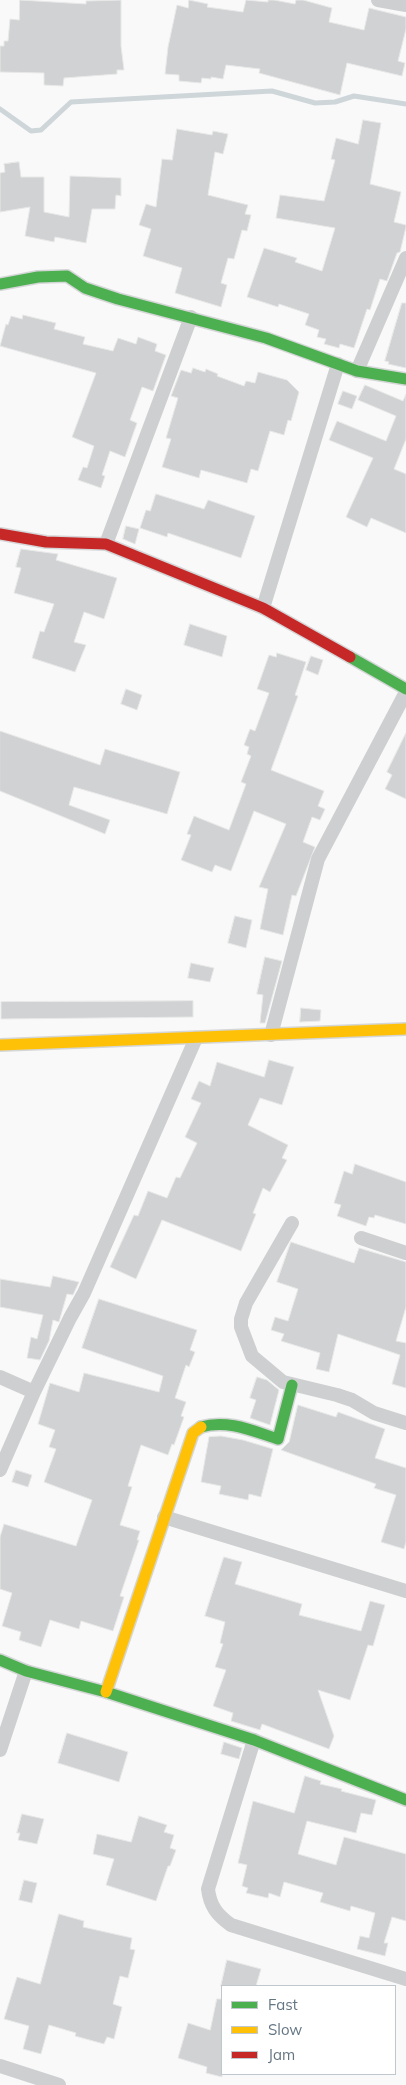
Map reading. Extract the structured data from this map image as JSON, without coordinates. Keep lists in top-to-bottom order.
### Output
{
  "legend": ["Fast", "Slow", "Jam"]
}
